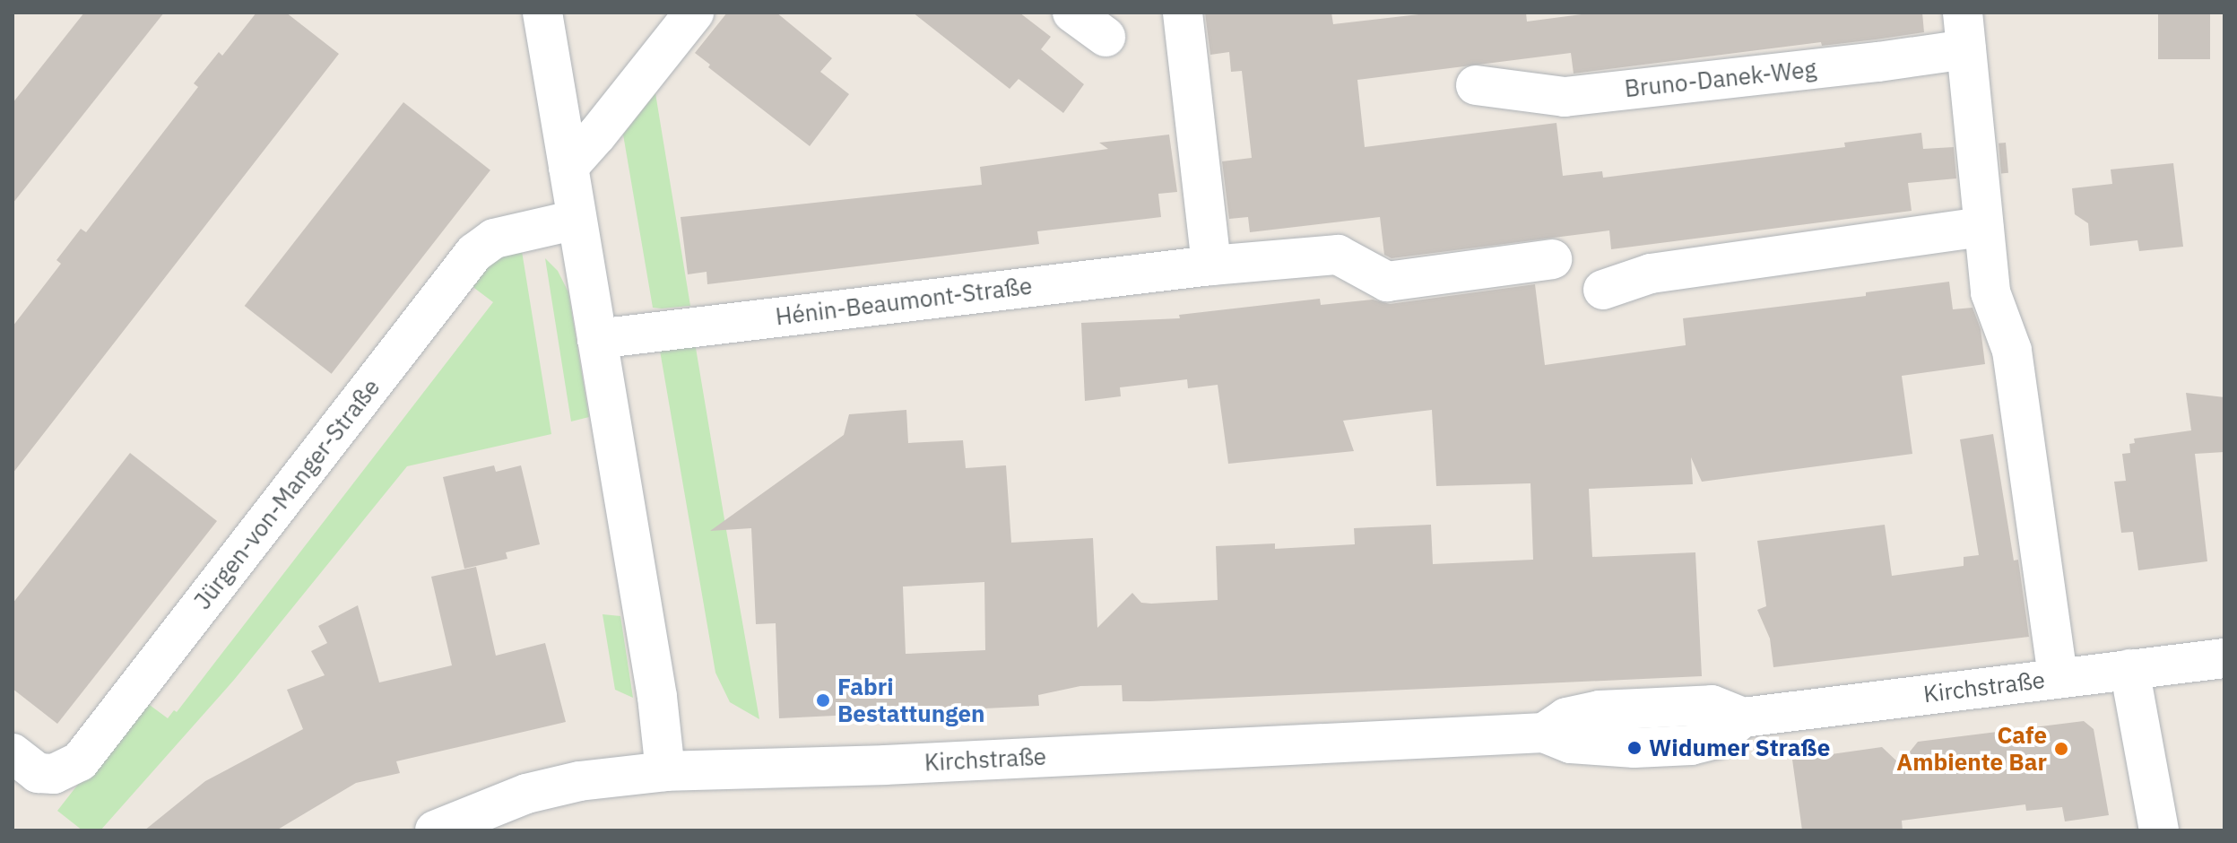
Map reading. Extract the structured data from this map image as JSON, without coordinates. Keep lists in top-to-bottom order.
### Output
{
  "streets": {
    "street": [
      "Bruno-Danek-Weg",
      "Hénin-Beaumont-Straße",
      "Jürgen-von-Manger-Straße",
      "Kirchstraße"
    ]
  },
  "crossings": [
    ["Bruno-Danek-Weg", "Kirchstraße"]
  ],
  "places": ["Fabri Bestattungen", "Widumer Straße", "Cafe Ambiente Bar"]
}
